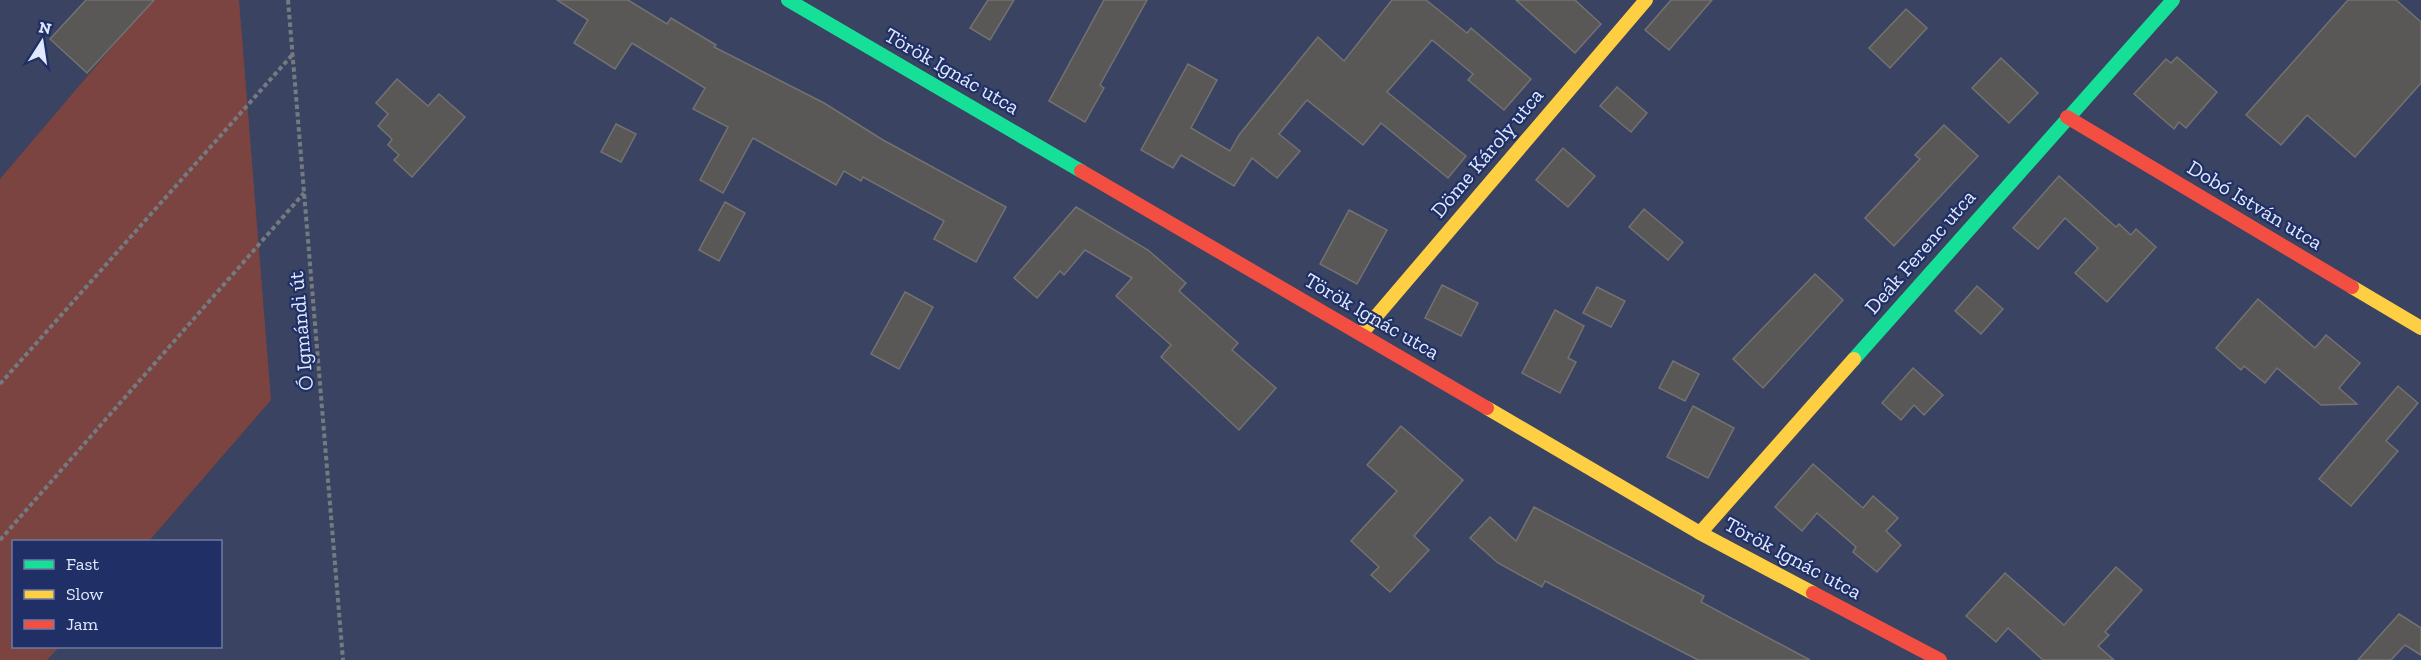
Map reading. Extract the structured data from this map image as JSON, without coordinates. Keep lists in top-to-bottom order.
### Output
{
  "streets": {
    "street": [
      "Török Ignác utca",
      "Döme Károly utca",
      "Dobó István utca",
      "Deák Ferenc utca"
    ],
    "path": ["Ó Igmándi út"]
  },
  "crossings": [
    ["Török Ignác utca", "Döme Károly utca"],
    ["Török Ignác utca", "Deák Ferenc utca"],
    ["Dobó István utca", "Deák Ferenc utca"]
  ],
  "legend": ["Fast", "Slow", "Jam"],
  "north": "top"
}
